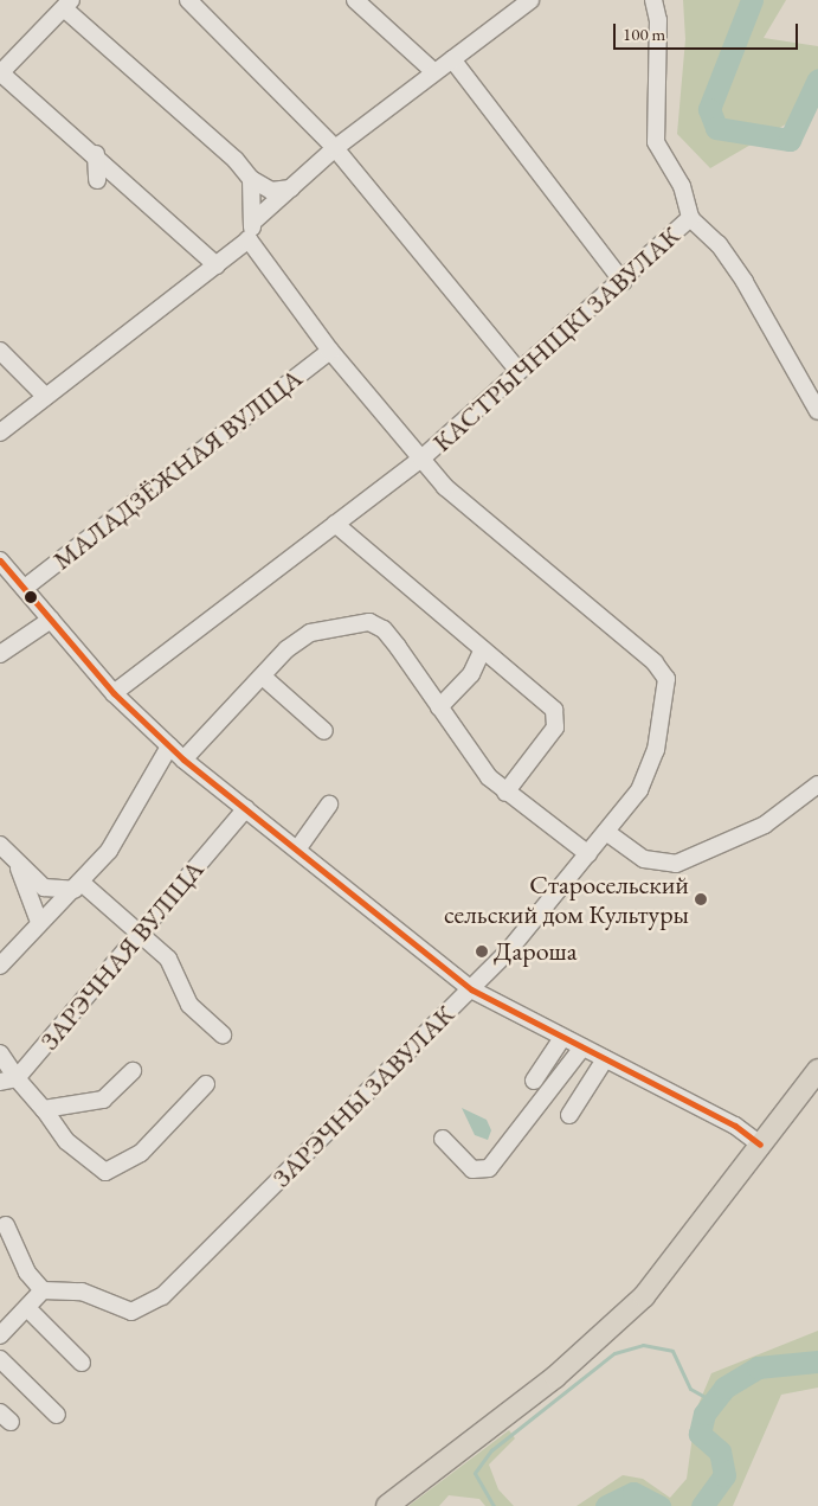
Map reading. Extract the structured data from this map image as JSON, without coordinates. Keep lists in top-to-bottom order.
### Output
{
  "streets": {
    "street": [
      "КАСТРЫЧНІЦКІ ЗАВУЛАК",
      "МАЛАДЗЁЖНАЯ ВУЛІЦА",
      "ЗАРЭЧНАЯ ВУЛІЦА",
      "ЗАРЭЧНЫ ЗАВУЛАК"
    ]
  },
  "crossings": [
    ["КАСТРЫЧНІЦКІ ЗАВУЛАК", "ЗАРЭЧНЫ ЗАВУЛАК"]
  ],
  "places": ["Старосельский сельский дом Культуры", "Дароша"],
  "scale_bar": "100 m"
}
